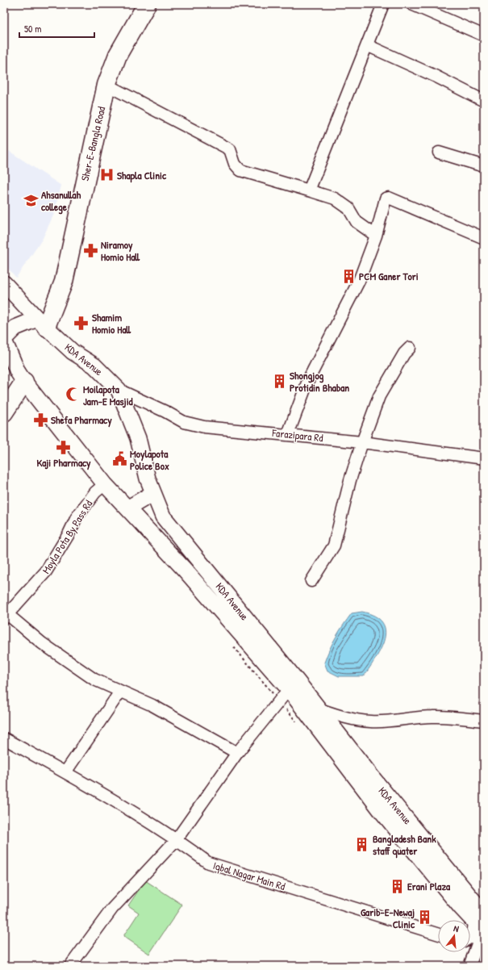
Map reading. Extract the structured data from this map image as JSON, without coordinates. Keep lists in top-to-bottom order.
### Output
{
  "streets": {
    "highway": ["Sher-E-Bangla Road"],
    "main road": ["KDA Avenue"],
    "street": ["Farazipara Rd", "Moyla Pota By Pass Rd", "Iqbal Nagar Main Rd"]
  },
  "crossings": [
    ["Sher-E-Bangla Road", "KDA Avenue"],
    ["KDA Avenue", "Farazipara Rd"],
    ["KDA Avenue", "Moyla Pota By Pass Rd"]
  ],
  "places": {
    "hospital": ["Shapla Clinic"],
    "school or university": ["Ahsanullah college"],
    "pharmacy": [
      "Niramoy Homio Hall",
      "Shamim Homio Hall",
      "Shefa Pharmacy",
      "Kaji Pharmacy"
    ],
    "building": [
      "PCM Ganer Tori",
      "Shongjog Protidin Bhaban",
      "Bangladesh Bank staff quater",
      "Erani Plaza",
      "Garib-E-Newaj Clinic"
    ],
    "mosque": ["Moilapota Jam-E Masjid"],
    "public building": ["Moylapota Police Box"]
  },
  "scale_bar": "50 m",
  "north": "top"
}
